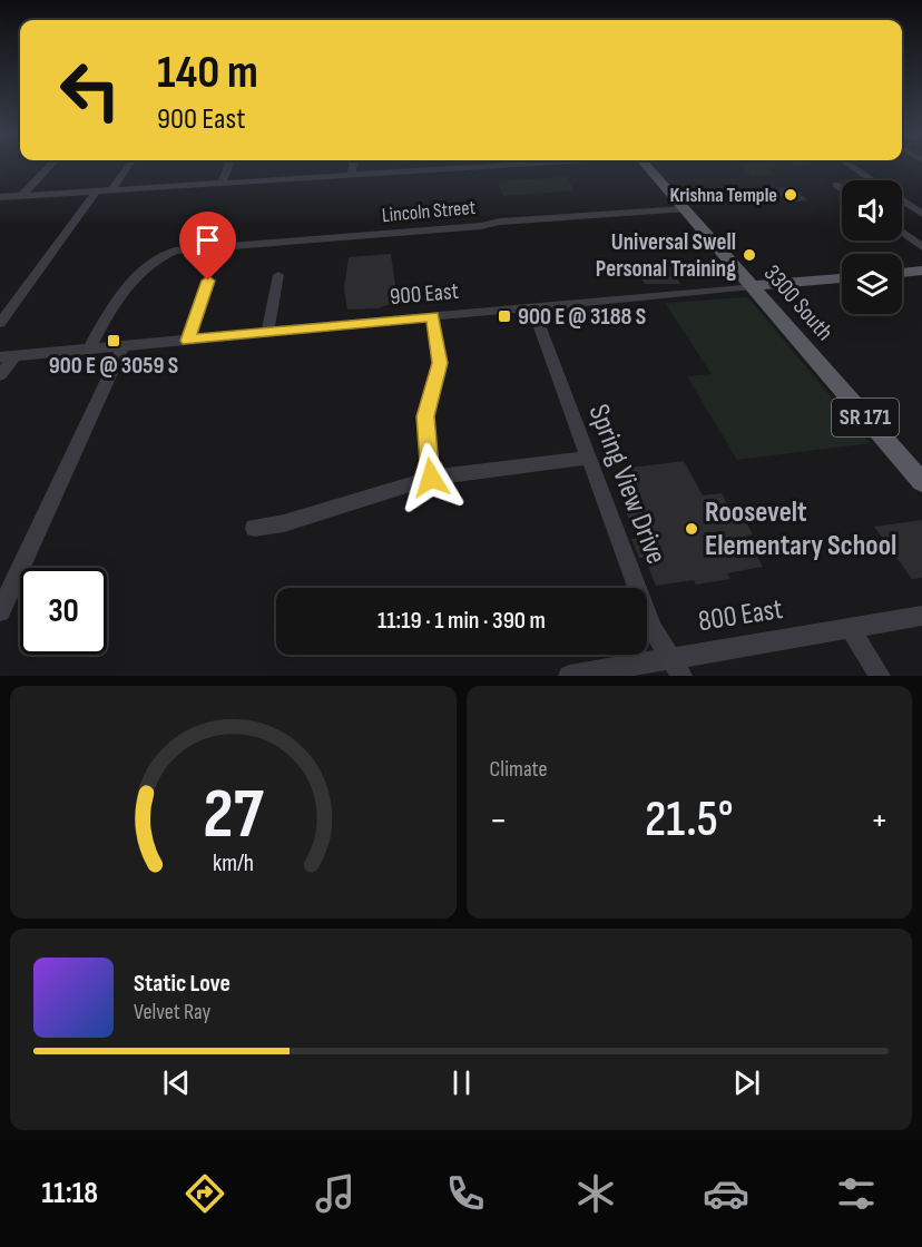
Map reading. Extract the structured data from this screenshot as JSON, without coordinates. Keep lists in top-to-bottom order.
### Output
{
  "streets": {
    "main road": ["900 East", "3300 South", "SR 171"],
    "street": ["Lincoln Street", "Spring View Drive", "800 East"]
  },
  "crossings": [
    ["Lincoln Street", "900 East"],
    ["Lincoln Street", "3300 South"],
    ["900 East", "3300 South"],
    ["900 East", "Spring View Drive"],
    ["Spring View Drive", "800 East"]
  ],
  "places": {
    "other": ["Krishna Temple", "Universal Swell Personal Training", "Roosevelt Elementary School"],
    "transit": ["900 E @ 3188 S", "900 E @ 3059 S"]
  },
  "page": {
    "turn": ["140 m", "900 East"],
    "limit": "30",
    "trip": "11:19 · 1 min · 390 m",
    "tile": "Climate",
    "heat": ["−", "21.5°", "+"],
    "song": ["Static Love", "Velvet Ray"],
    "tabs": "11:18",
    "gauge": ["27", "km/h"]
  }
}
